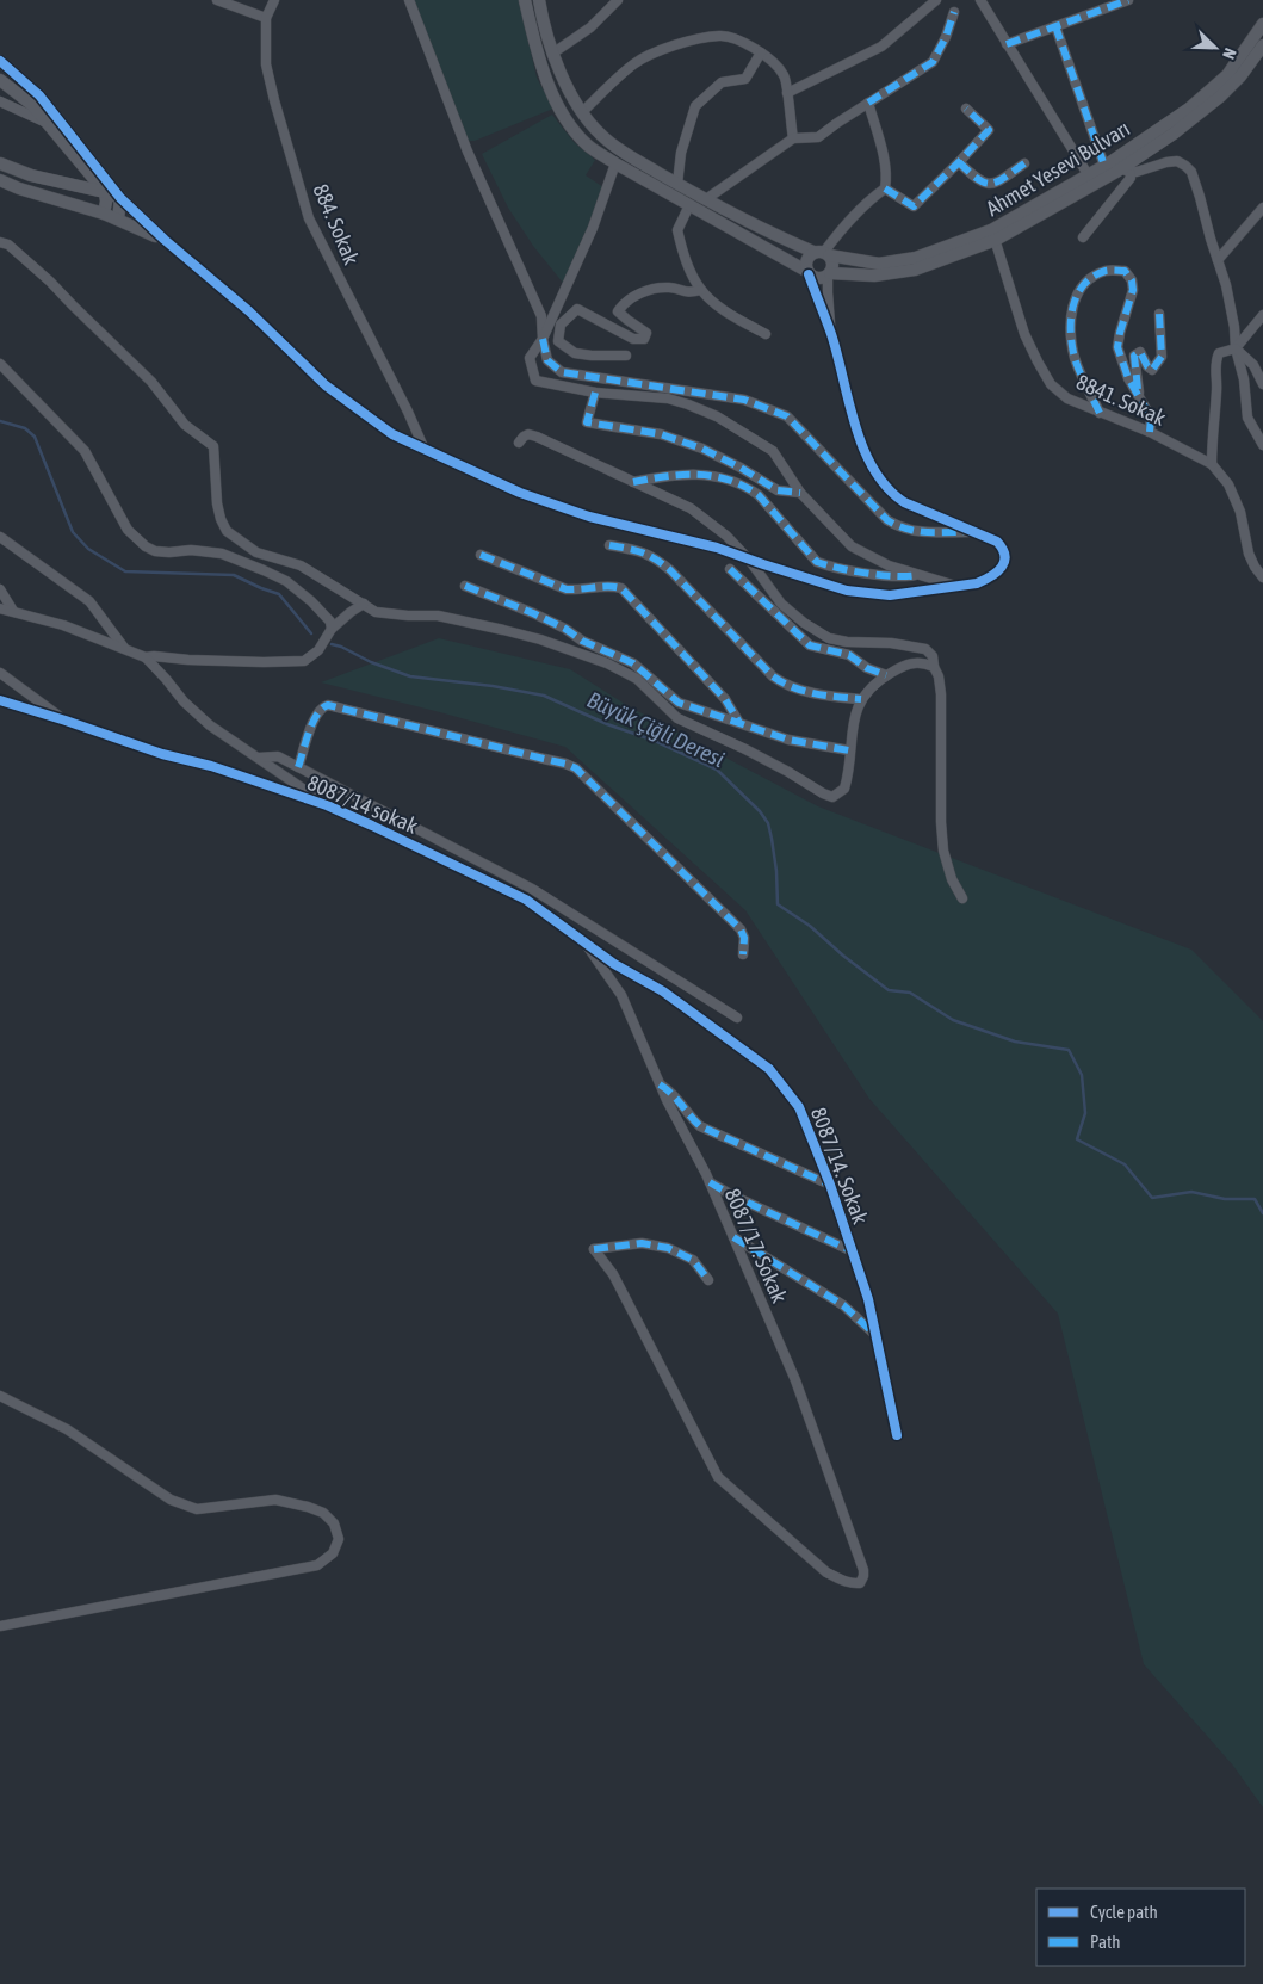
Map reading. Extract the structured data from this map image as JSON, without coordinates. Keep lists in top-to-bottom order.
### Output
{
  "streets": {
    "street": [
      "Ahmet Yesevi Bulvarı",
      "884. Sokak",
      "8841. Sokak",
      "8087/14 sokak",
      "8087/14. Sokak",
      "8087/17. Sokak"
    ]
  },
  "crossings": [
    ["Ahmet Yesevi Bulvarı", "8841. Sokak"],
    ["8087/14 sokak", "8087/14. Sokak"],
    ["8087/14 sokak", "8087/17. Sokak"],
    ["8087/14. Sokak", "8087/17. Sokak"]
  ],
  "water": ["Büyük Çiğli Deresi"],
  "legend": ["Cycle path", "Path"],
  "north": "bottom right"
}
